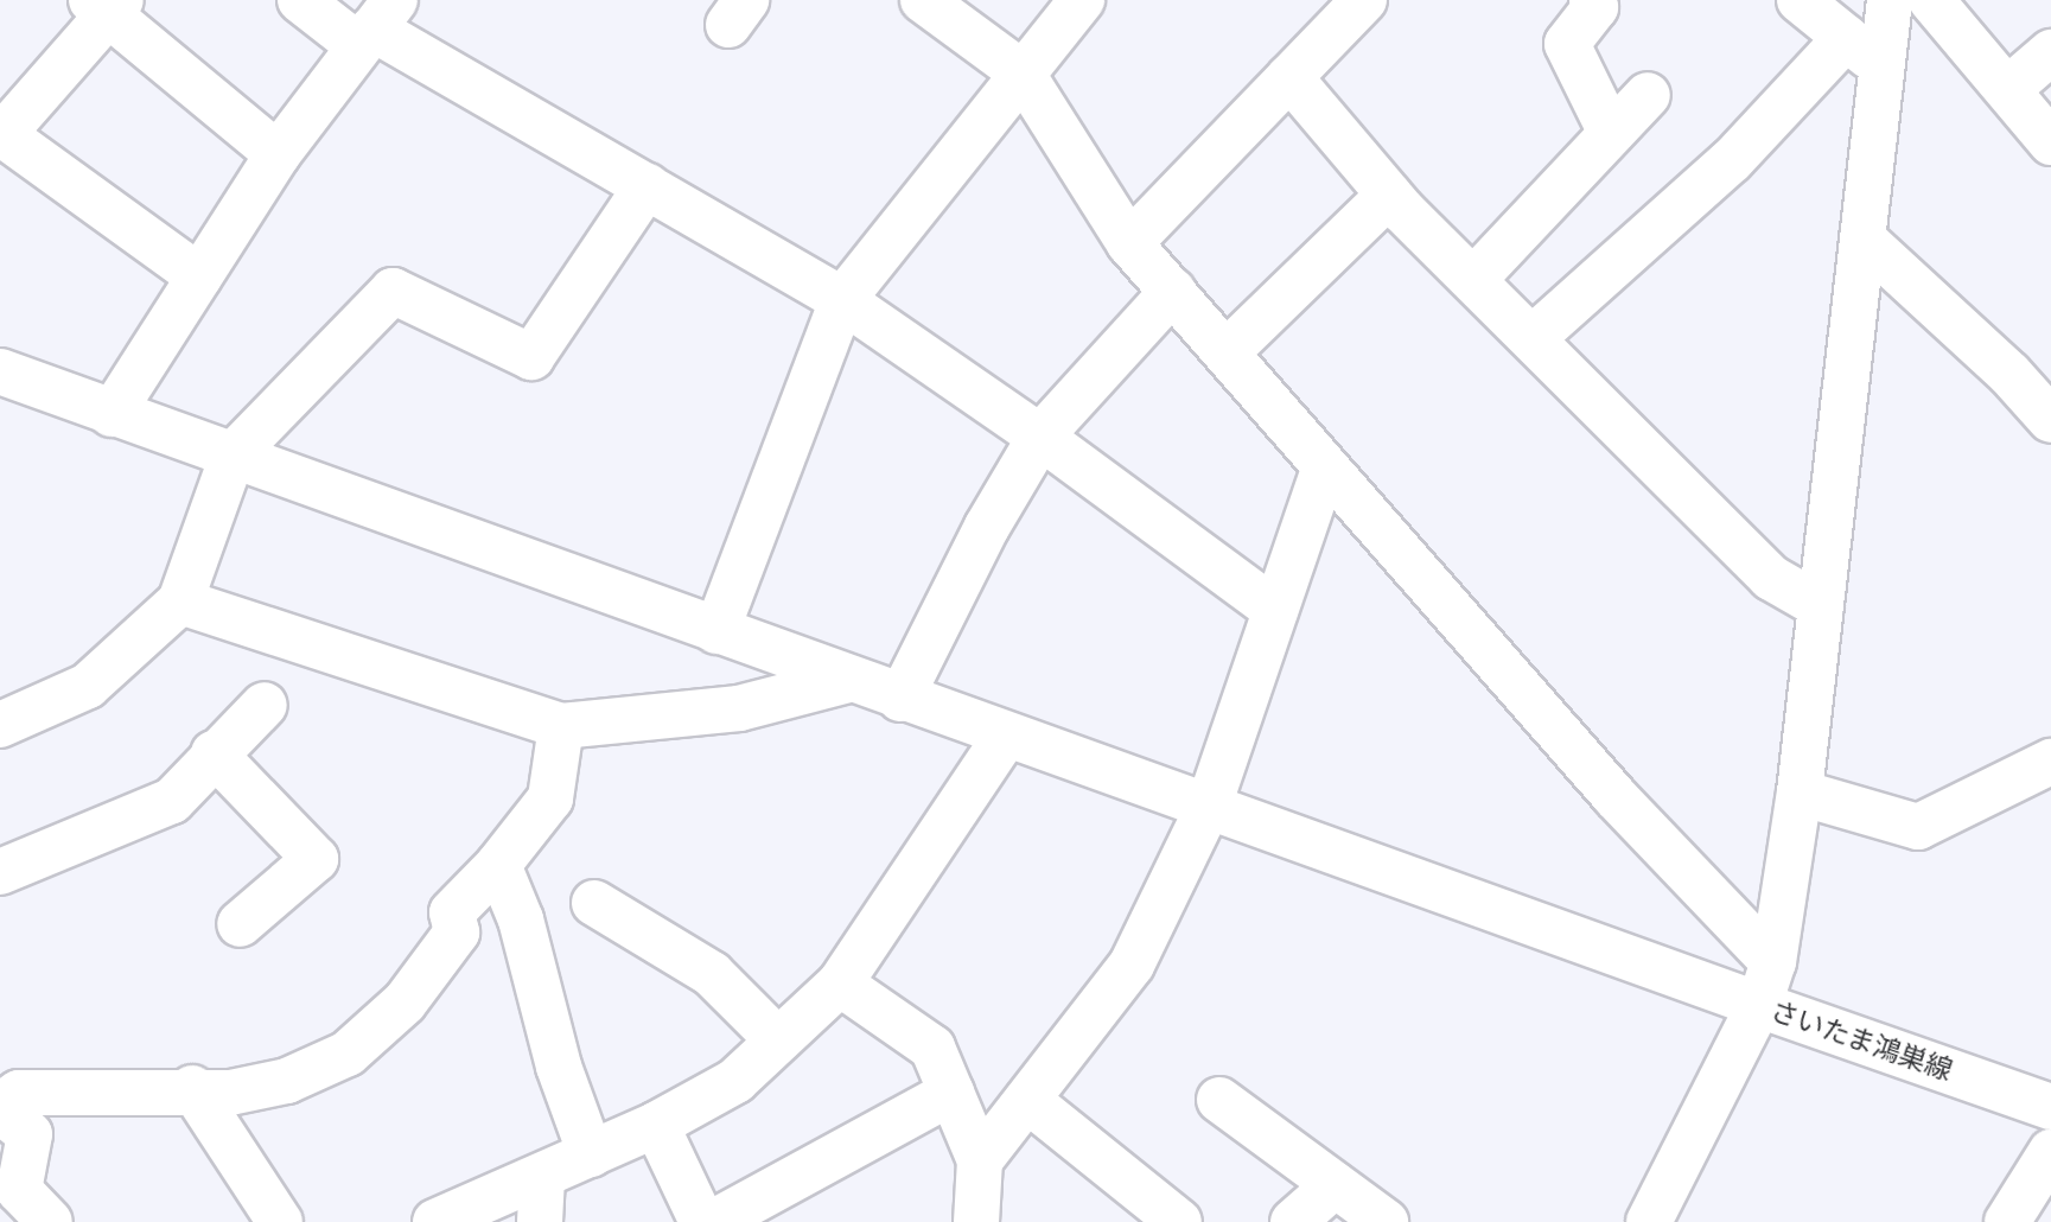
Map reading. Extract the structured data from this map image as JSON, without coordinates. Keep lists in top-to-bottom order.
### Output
{
  "streets": {
    "street": ["さいたま鴻巣線"]
  }
}
